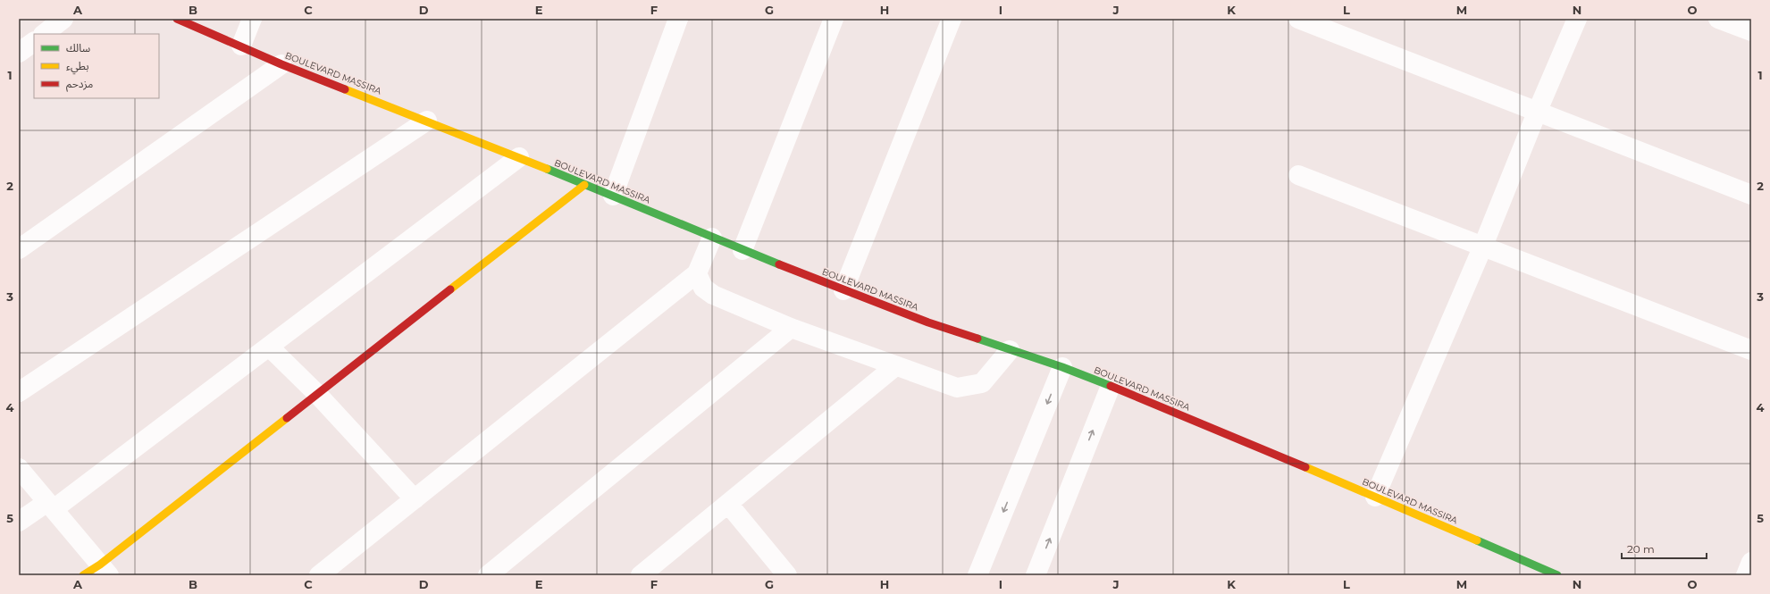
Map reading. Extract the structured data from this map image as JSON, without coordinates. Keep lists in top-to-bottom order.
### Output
{
  "streets": {
    "main road": ["BOULEVARD MASSIRA"]
  },
  "legend": ["سالك", "بطيء", "مزدحم"],
  "scale_bar": "20 m",
  "grid": {
    "columns": [
      "A",
      "B",
      "C",
      "D",
      "E",
      "F",
      "G",
      "H",
      "I",
      "J",
      "K",
      "L",
      "M",
      "N",
      "O"
    ],
    "rows": [
      "1",
      "2",
      "3",
      "4",
      "5"
    ]
  }
}
